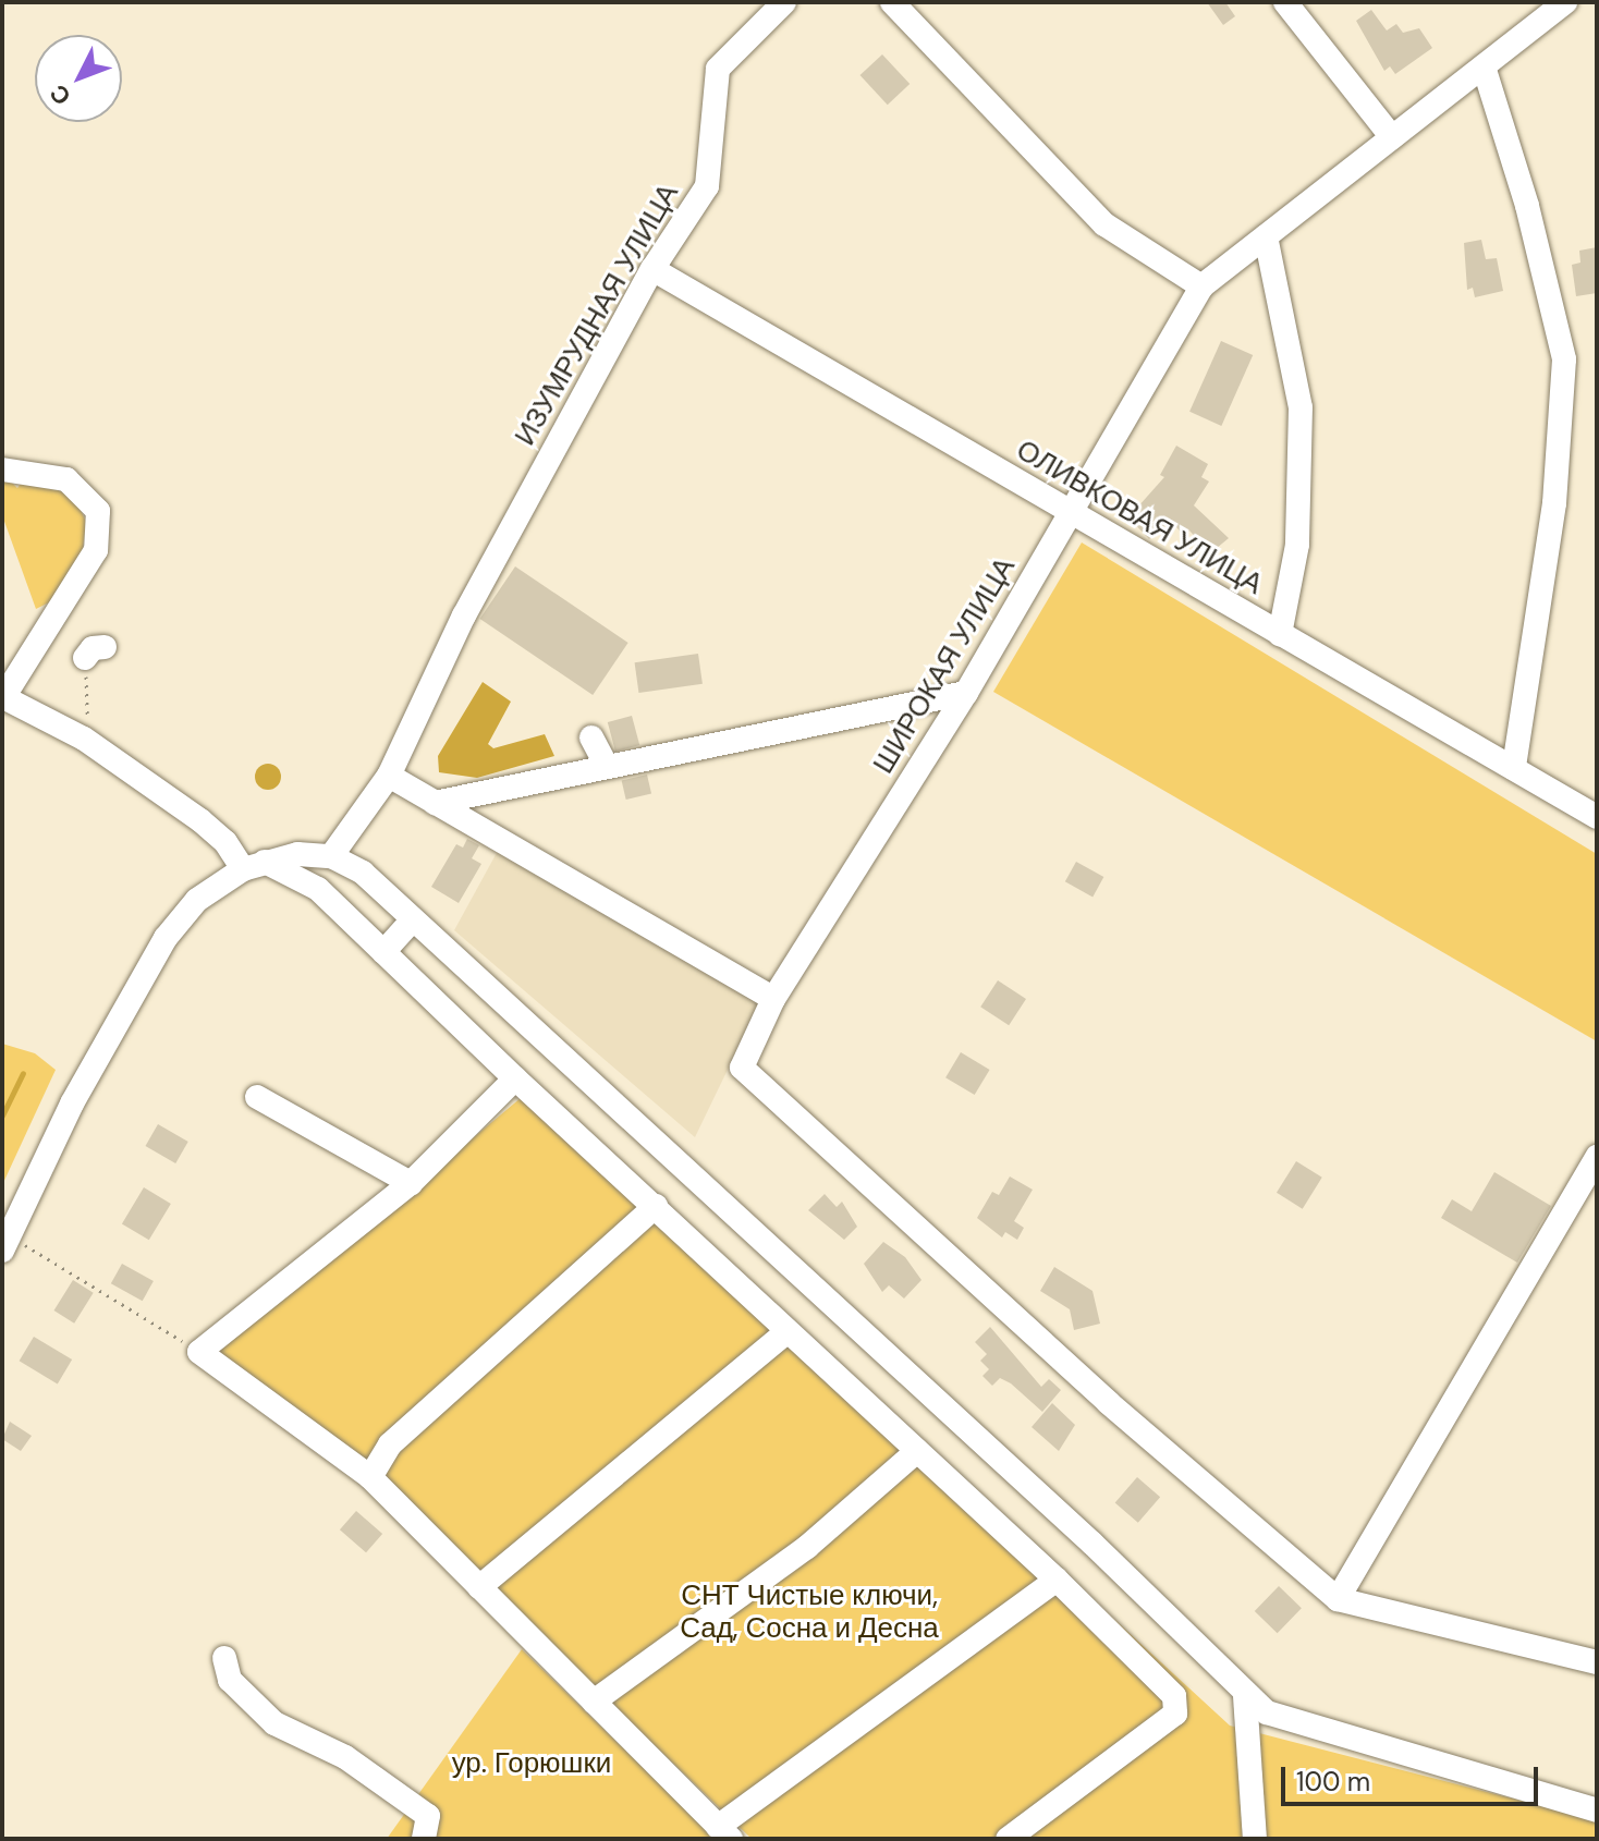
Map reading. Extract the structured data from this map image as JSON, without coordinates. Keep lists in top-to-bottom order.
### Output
{
  "streets": {
    "street": ["ИЗУМРУДНАЯ УЛИЦА", "ОЛИВКОВАЯ УЛИЦА", "ШИРОКАЯ УЛИЦА"]
  },
  "crossings": [
    ["ИЗУМРУДНАЯ УЛИЦА", "ОЛИВКОВАЯ УЛИЦА"],
    ["ОЛИВКОВАЯ УЛИЦА", "ШИРОКАЯ УЛИЦА"]
  ],
  "parks": ["СНТ Чистые ключи, Сад, Сосна и Десна", "ур. Горюшки"],
  "scale_bar": "100 m",
  "north": "bottom left"
}
